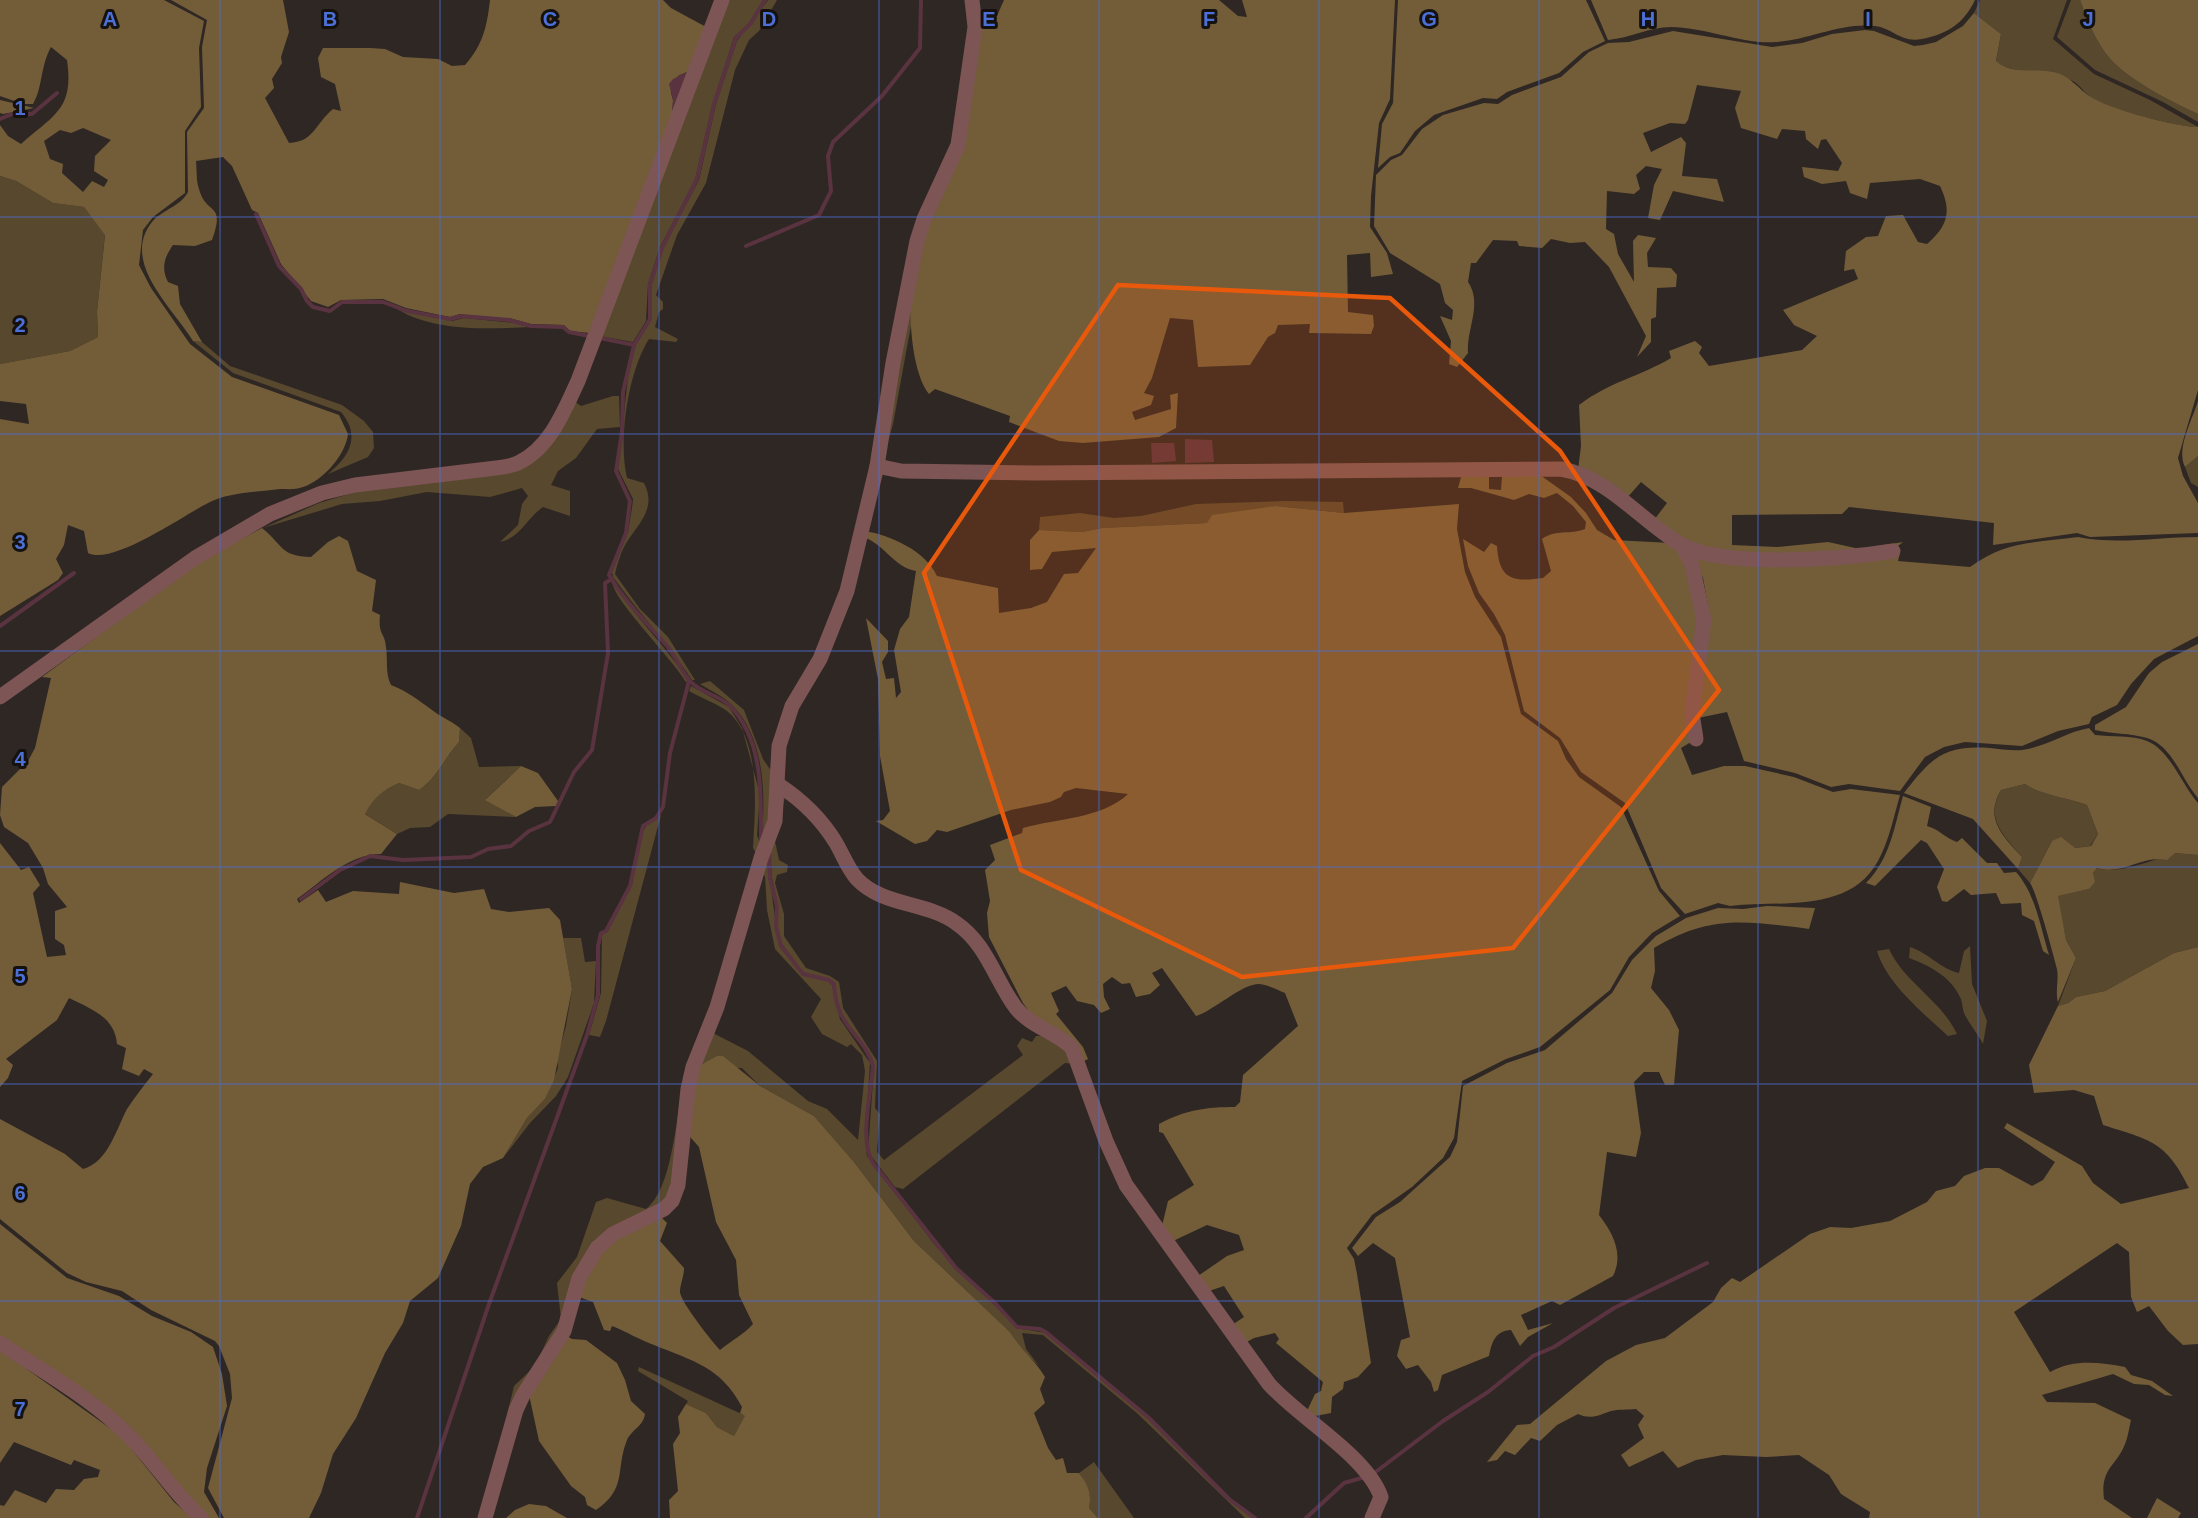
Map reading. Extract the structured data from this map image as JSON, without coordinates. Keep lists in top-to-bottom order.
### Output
{
  "grid": {
    "columns": [
      "A",
      "B",
      "C",
      "D",
      "E",
      "F",
      "G",
      "H",
      "I",
      "J"
    ],
    "rows": [
      "1",
      "2",
      "3",
      "4",
      "5",
      "6",
      "7"
    ]
  }
}
